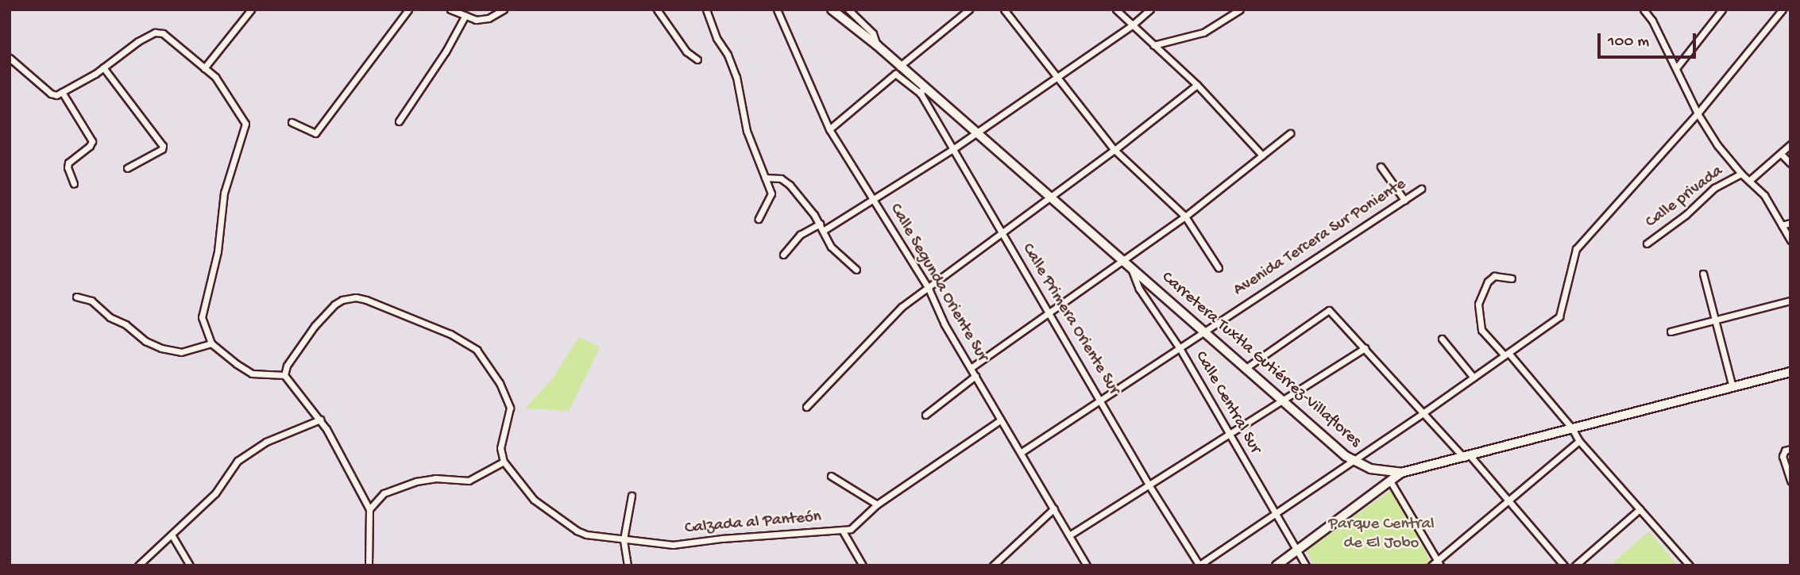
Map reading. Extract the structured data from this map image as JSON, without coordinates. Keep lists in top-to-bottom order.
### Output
{
  "streets": {
    "main road": ["Carretera Tuxtla Gutiérrez-Villaflores"],
    "street": [
      "Calle privada",
      "Avenida Tercera Sur Poniente",
      "Calle Segunda Oriente Sur",
      "Calle Primera Oriente Sur",
      "Calle Central Sur",
      "Calzada al Panteón"
    ]
  },
  "crossings": [
    ["Avenida Tercera Sur Poniente", "Calle Segunda Oriente Sur"],
    ["Avenida Tercera Sur Poniente", "Calle Primera Oriente Sur"],
    ["Avenida Tercera Sur Poniente", "Carretera Tuxtla Gutiérrez-Villaflores"],
    ["Avenida Tercera Sur Poniente", "Calle Central Sur"],
    ["Calle Segunda Oriente Sur", "Calzada al Panteón"],
    ["Calle Primera Oriente Sur", "Carretera Tuxtla Gutiérrez-Villaflores"],
    ["Carretera Tuxtla Gutiérrez-Villaflores", "Calle Central Sur"]
  ],
  "parks": ["Parque Central de El Jobo"],
  "scale_bar": "100 m"
}
